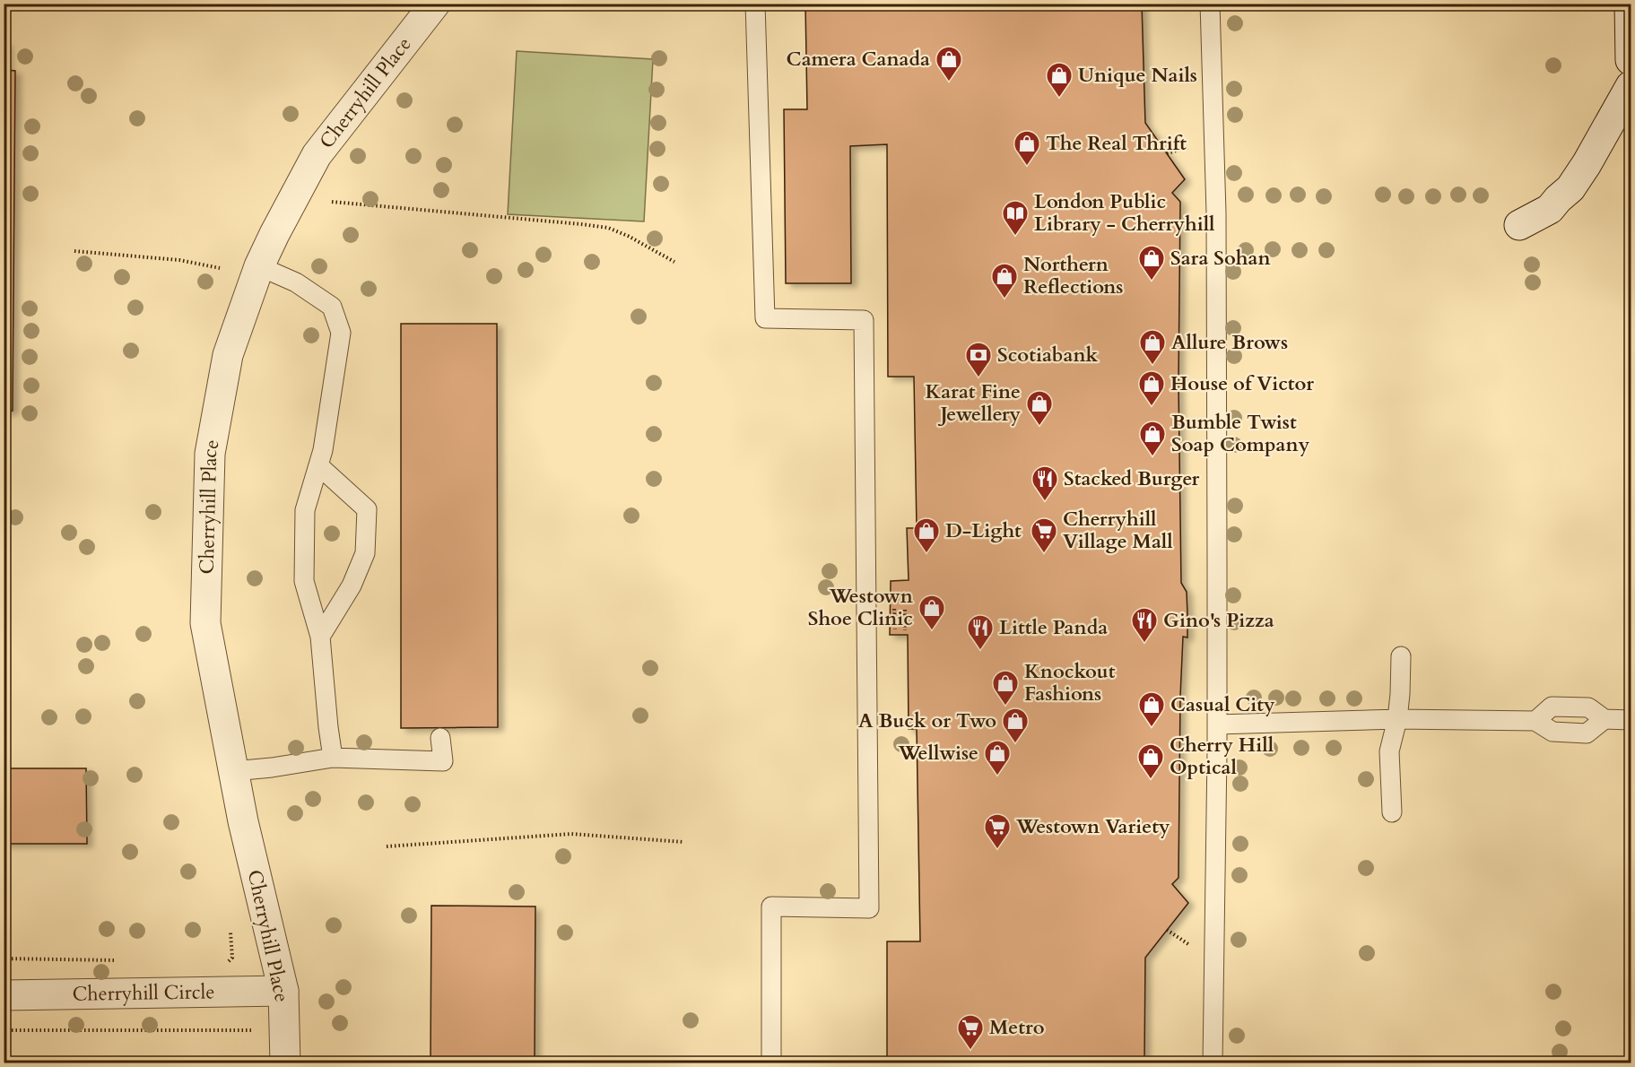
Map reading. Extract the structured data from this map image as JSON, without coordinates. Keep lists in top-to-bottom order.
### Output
{
  "streets": {
    "street": ["Cherryhill Place", "Cherryhill Circle"]
  },
  "crossings": [
    ["Cherryhill Place", "Cherryhill Circle"]
  ],
  "places": {
    "shop": [
      "Camera Canada",
      "Unique Nails",
      "The Real Thrift",
      "Sara Sohan",
      "Northern Reflections",
      "Allure Brows",
      "House of Victor",
      "Karat Fine Jewellery",
      "Bumble Twist Soap Company",
      "D-Light",
      "Westown Shoe Clinic",
      "Knockout Fashions",
      "Casual City",
      "A Buck or Two",
      "Wellwise",
      "Cherry Hill Optical"
    ],
    "library": ["London Public Library - Cherryhill"],
    "bank": ["Scotiabank"],
    "restaurant": ["Stacked Burger", "Gino's Pizza", "Little Panda"],
    "supermarket": ["Cherryhill Village Mall", "Westown Variety", "Metro"]
  }
}
